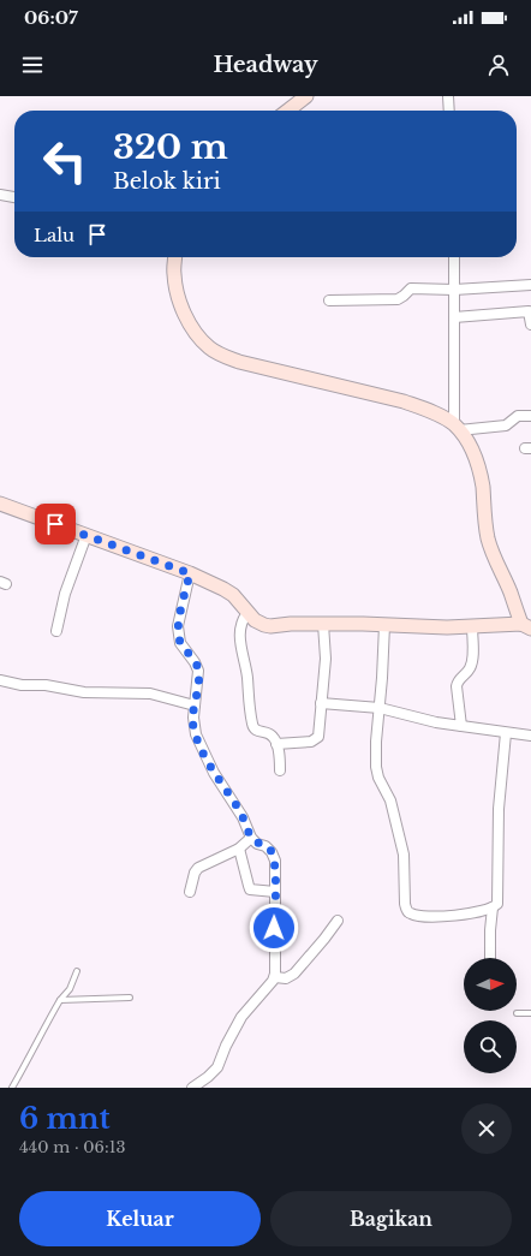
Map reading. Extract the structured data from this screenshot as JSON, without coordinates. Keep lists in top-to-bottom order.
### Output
{
  "north": "right",
  "page": {
    "status": "06:07",
    "header": "Headway",
    "turn": ["320 m", "Belok kiri"],
    "then": "Lalu",
    "heading": ["6 mnt", "440 m · 06:13"],
    "buttons": ["Keluar", "Bagikan"]
  }
}
